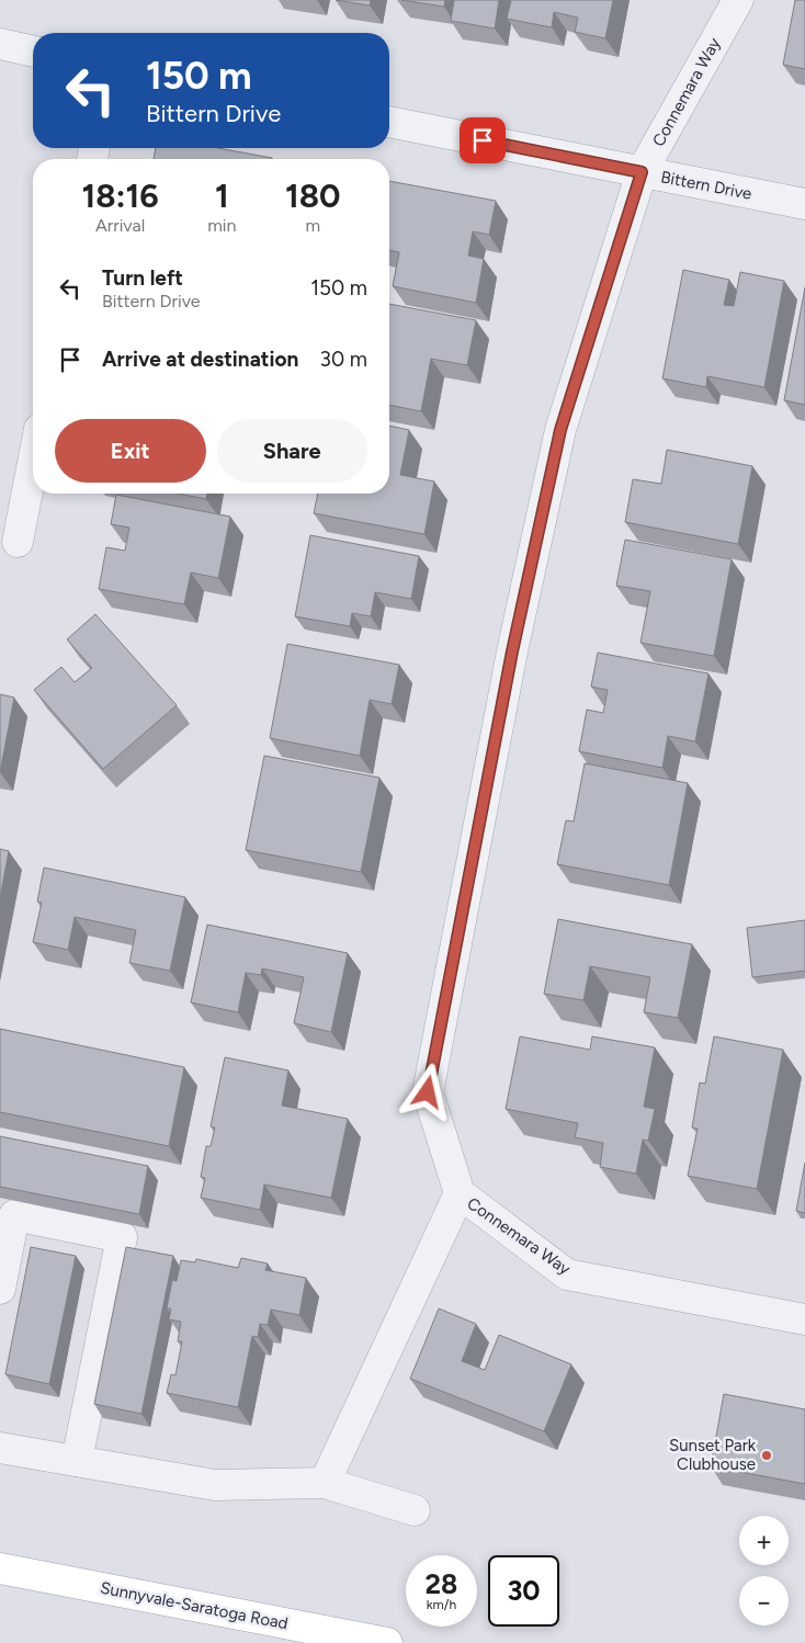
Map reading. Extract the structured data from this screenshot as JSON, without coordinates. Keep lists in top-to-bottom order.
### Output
{
  "streets": {
    "main road": ["Sunnyvale-Saratoga Road"],
    "street": ["Connemara Way", "Bittern Drive"]
  },
  "crossings": [
    ["Connemara Way", "Bittern Drive"]
  ],
  "places": ["Sunset Park Clubhouse"],
  "page": {
    "turn": ["150 m", "Bittern Drive"],
    "eta": [
      "18:16",
      "Arrival",
      "1",
      "min",
      "180",
      "m"
    ],
    "list": [
      {
        "name": "Turn left",
        "note": "Bittern Drive",
        "value": "150 m"
      },
      {
        "name": "Arrive at destination",
        "value": "30 m"
      }
    ],
    "buttons": ["Exit", "Share"],
    "map_buttons": ["+", "−"],
    "speed": "28 km/h",
    "limit": "30"
  }
}
